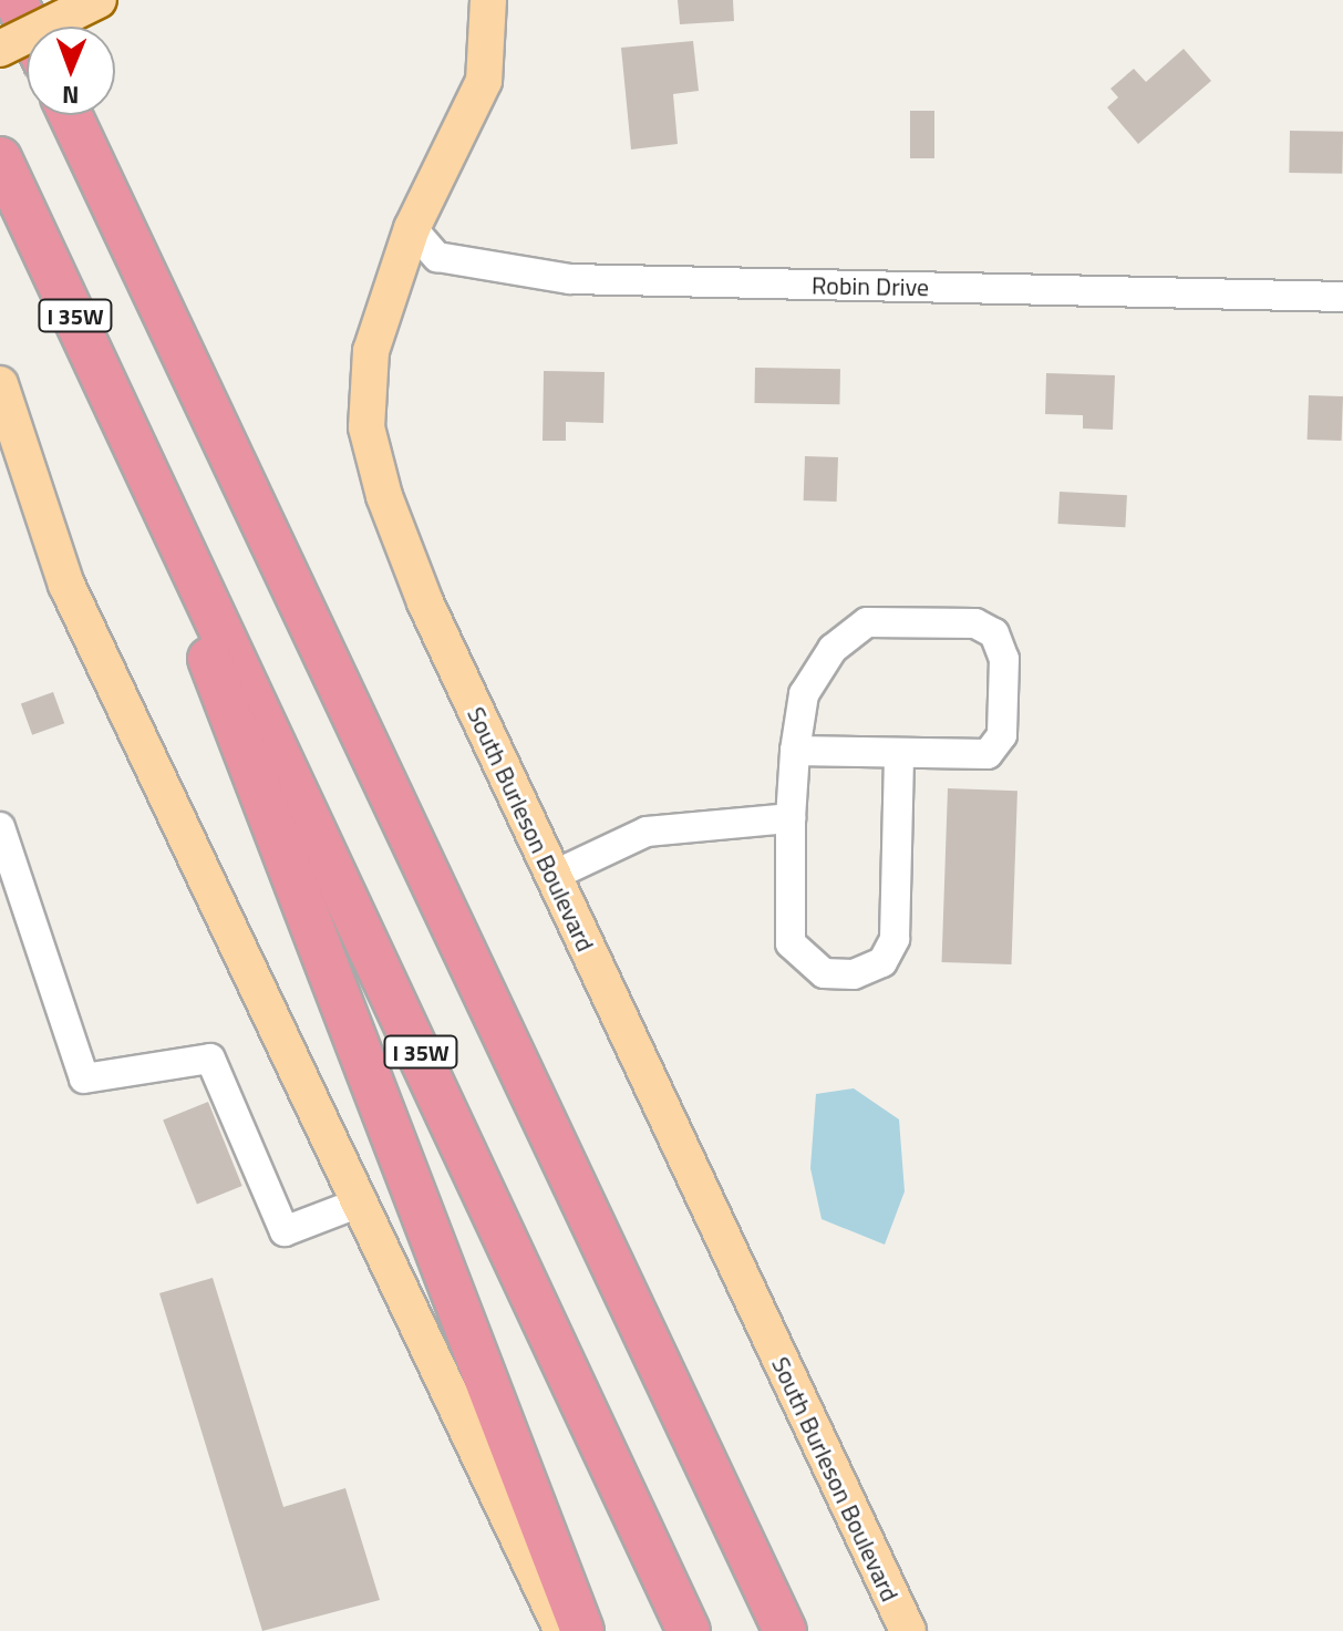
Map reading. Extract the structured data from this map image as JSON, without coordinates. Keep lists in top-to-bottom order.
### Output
{
  "streets": {
    "highway": ["I 35W"],
    "main road": ["South Burleson Boulevard"],
    "street": ["Robin Drive"]
  },
  "crossings": [
    ["Robin Drive", "South Burleson Boulevard"]
  ],
  "north": "bottom"
}
